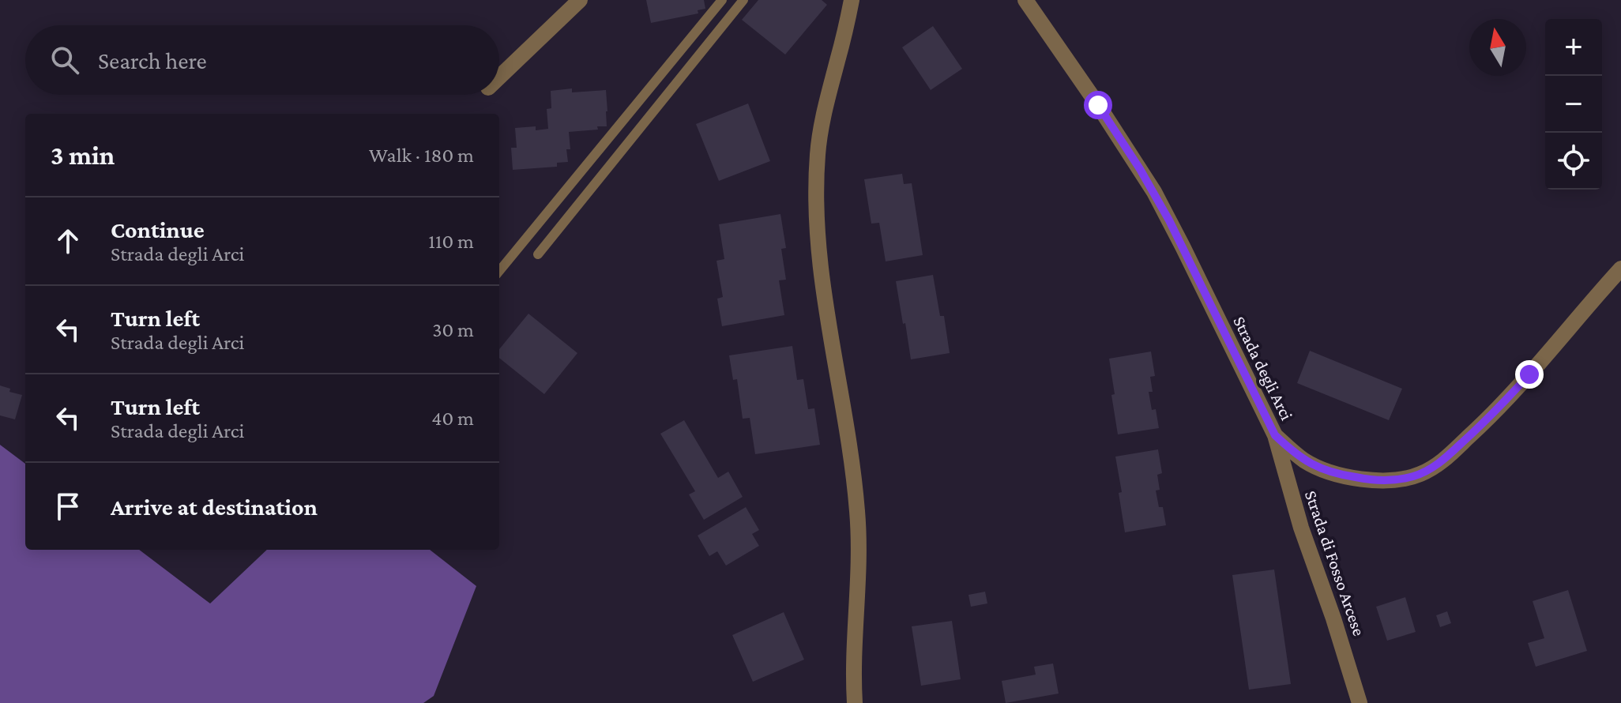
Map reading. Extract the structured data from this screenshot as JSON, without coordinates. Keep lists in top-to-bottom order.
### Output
{
  "streets": {
    "street": ["Strada degli Arci", "Strada di Fosso Arcese"]
  },
  "crossings": [
    ["Strada degli Arci", "Strada di Fosso Arcese"]
  ],
  "north": "top",
  "page": {
    "map_buttons": ["+", "−"],
    "search": "Search here",
    "heading": ["3 min", "Walk · 180 m"],
    "list": [
      ["Continue", "Strada degli Arci", "110 m"],
      ["Turn left", "Strada degli Arci", "30 m"],
      ["Turn left", "Strada degli Arci", "40 m"],
      "Arrive at destination"
    ]
  }
}
